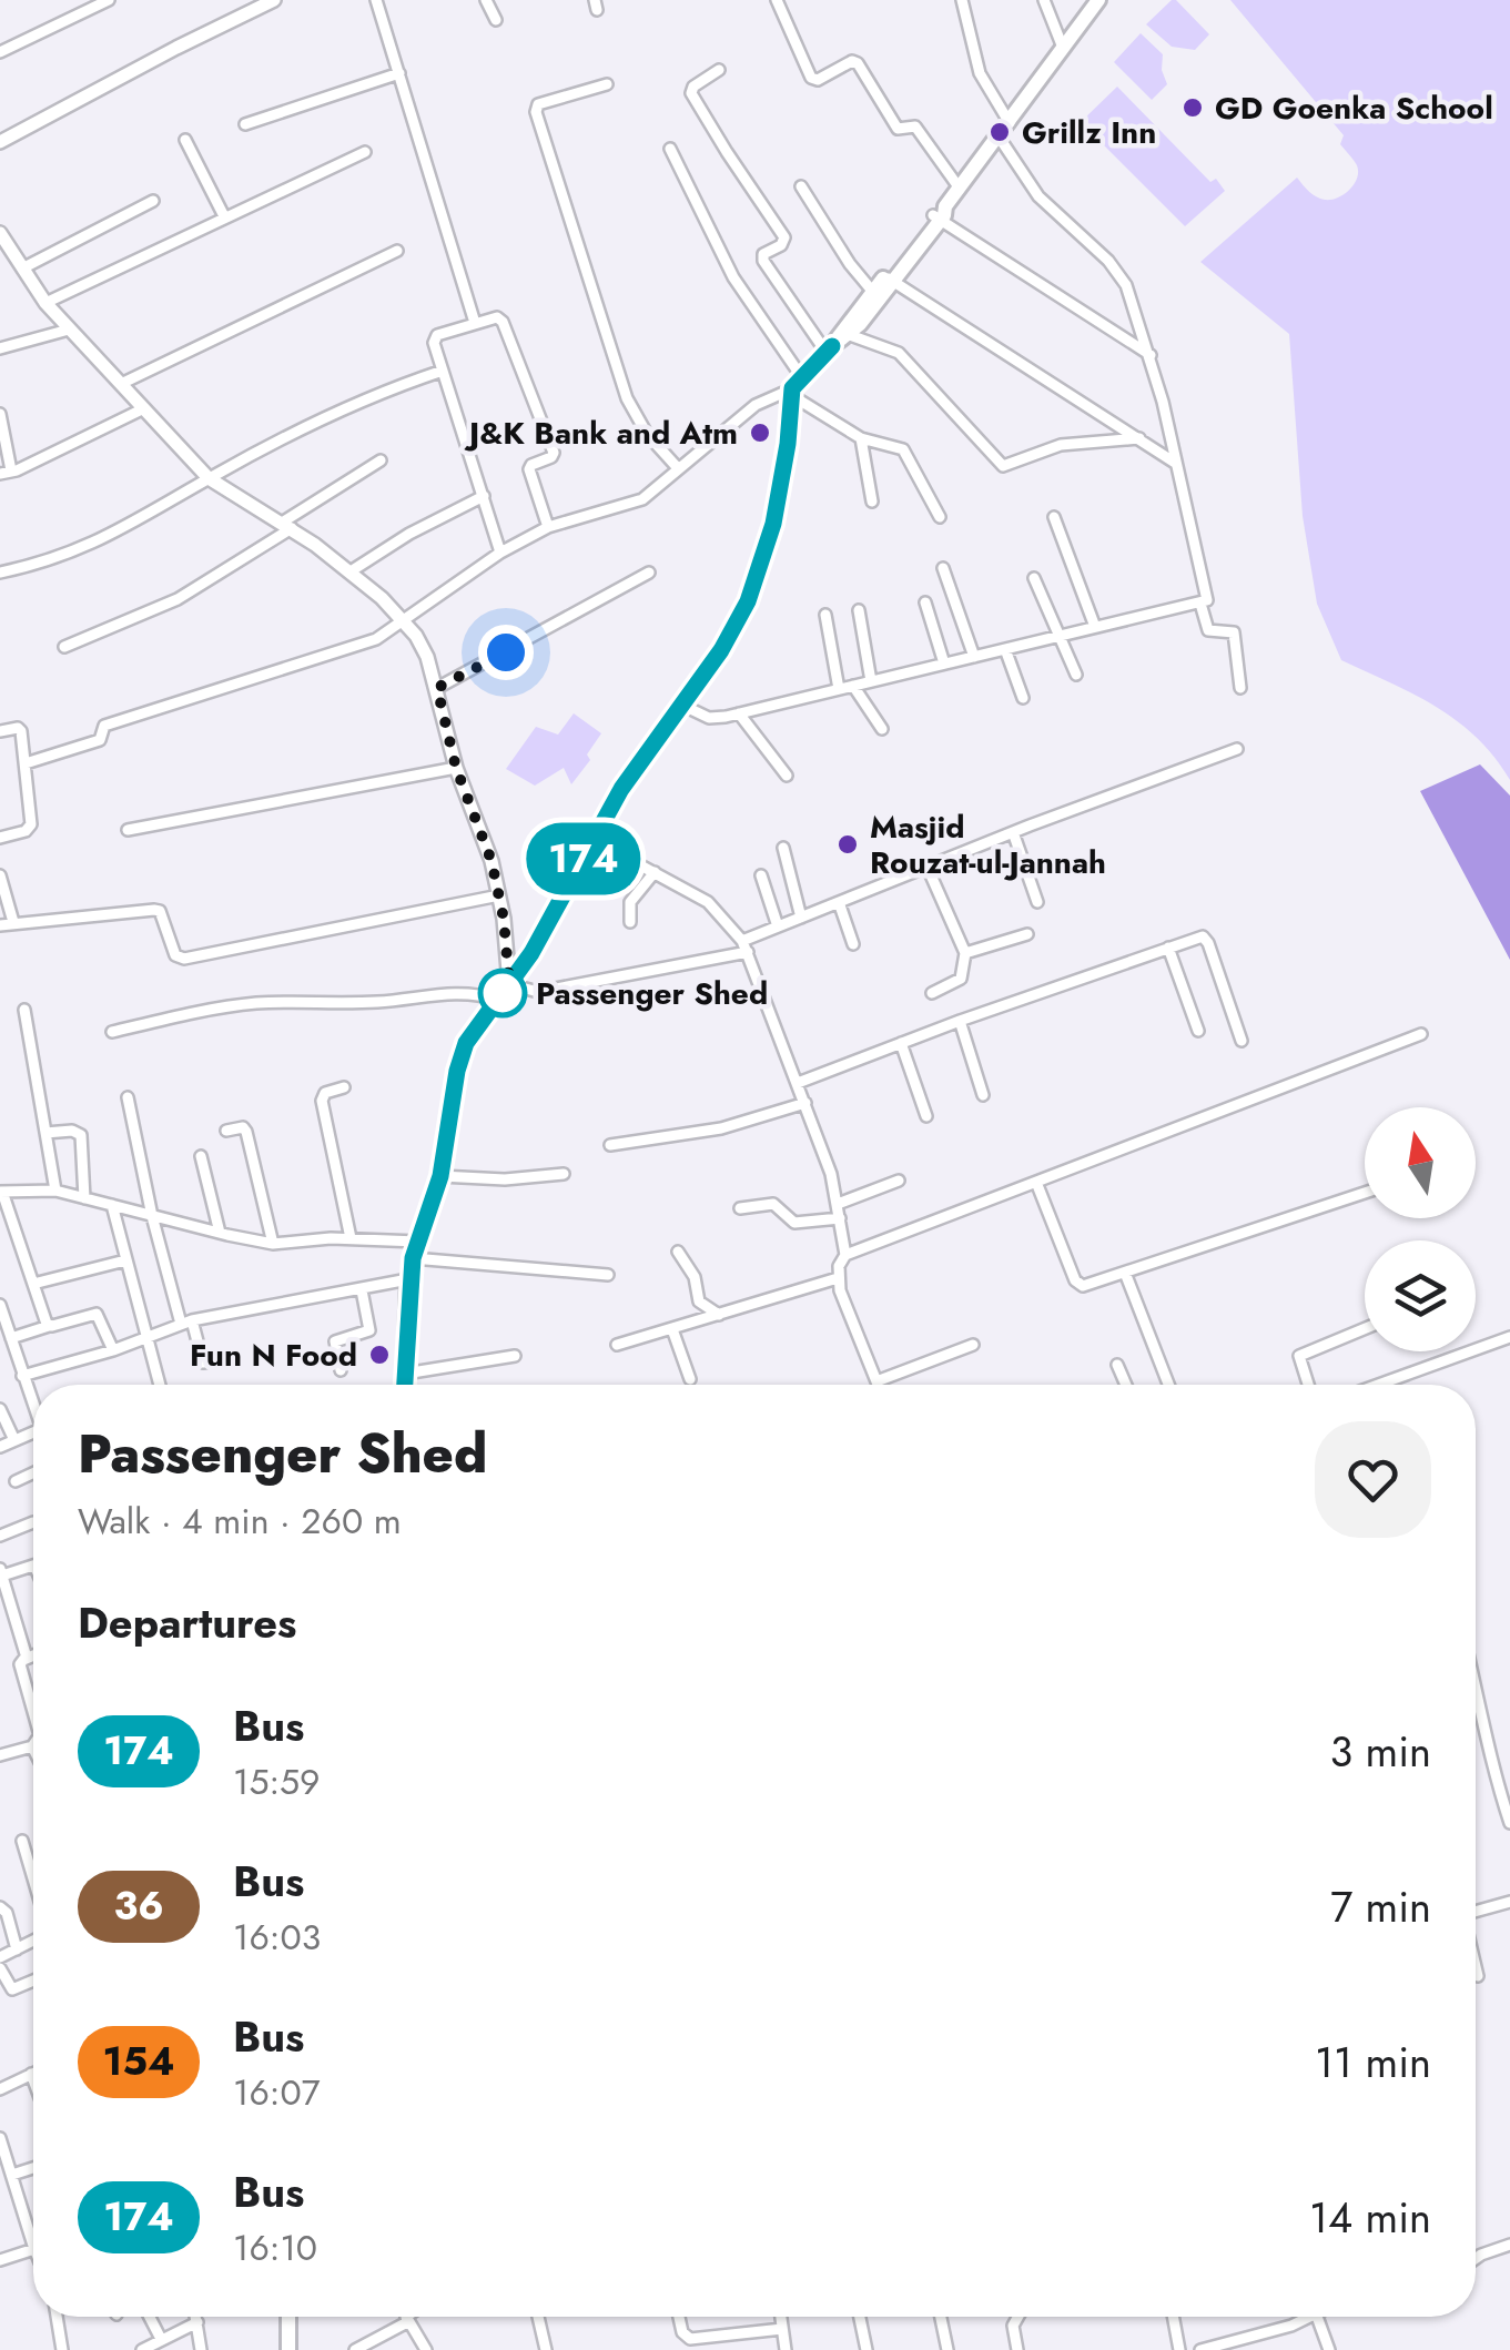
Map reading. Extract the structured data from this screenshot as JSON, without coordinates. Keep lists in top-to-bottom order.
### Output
{
  "places": [
    "GD Goenka School",
    "Grillz Inn",
    "J&K Bank and Atm",
    "Masjid Rouzat-ul-Jannah",
    "Passenger Shed",
    "Fun N Food"
  ],
  "lines": ["bus line 174"],
  "north": "top",
  "page": {
    "on_map": "174",
    "heading": [
      ["Passenger Shed", "Walk · 4 min · 260 m"],
      "Departures"
    ],
    "list": [
      {
        "mark": "174",
        "name": "Bus",
        "note": "15:59",
        "value": "3 min"
      },
      {
        "mark": "36",
        "name": "Bus",
        "note": "16:03",
        "value": "7 min"
      },
      {
        "mark": "154",
        "name": "Bus",
        "note": "16:07",
        "value": "11 min"
      },
      {
        "mark": "174",
        "name": "Bus",
        "note": "16:10",
        "value": "14 min"
      }
    ]
  }
}
